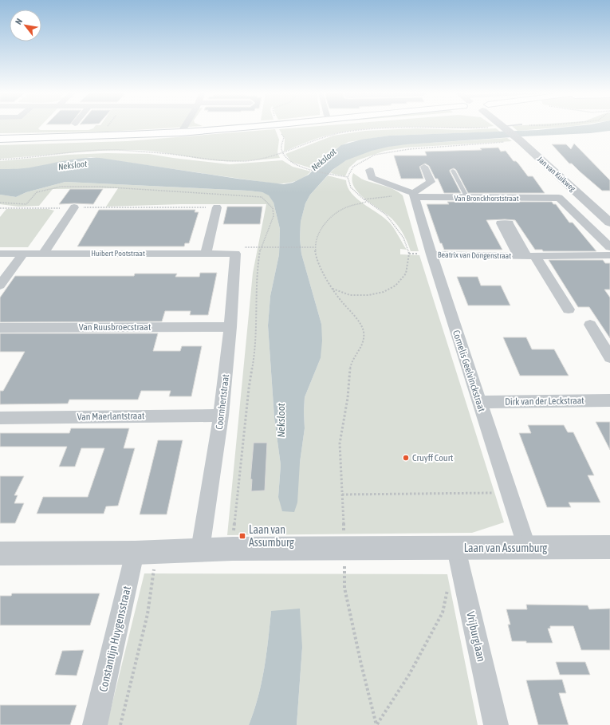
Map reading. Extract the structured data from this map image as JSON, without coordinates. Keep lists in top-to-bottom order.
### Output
{
  "streets": {
    "street": [
      "Jan van Kuikweg",
      "Van Bronckhorststraat",
      "Huibert Pootstraat",
      "Beatrix van Dongenstraat",
      "Van Ruusbroecstraat",
      "Cornelis Geelvinckstraat",
      "Dirk van der Leckstraat",
      "Coornhertstraat",
      "Van Maerlantstraat",
      "Laan van Assumburg",
      "Vrijburglaan",
      "Constantijn Huygensstraat"
    ]
  },
  "crossings": [
    ["Jan van Kuikweg", "Van Bronckhorststraat"],
    ["Van Bronckhorststraat", "Cornelis Geelvinckstraat"],
    ["Huibert Pootstraat", "Coornhertstraat"],
    ["Beatrix van Dongenstraat", "Cornelis Geelvinckstraat"],
    ["Van Ruusbroecstraat", "Coornhertstraat"],
    ["Cornelis Geelvinckstraat", "Dirk van der Leckstraat"],
    ["Cornelis Geelvinckstraat", "Laan van Assumburg"],
    ["Coornhertstraat", "Van Maerlantstraat"],
    ["Coornhertstraat", "Laan van Assumburg"],
    ["Laan van Assumburg", "Vrijburglaan"],
    ["Laan van Assumburg", "Constantijn Huygensstraat"]
  ],
  "water": ["Neksloot"],
  "places": {
    "other": ["Cruyff Court"],
    "transit": ["Laan van Assumburg"]
  },
  "north": "top left"
}
